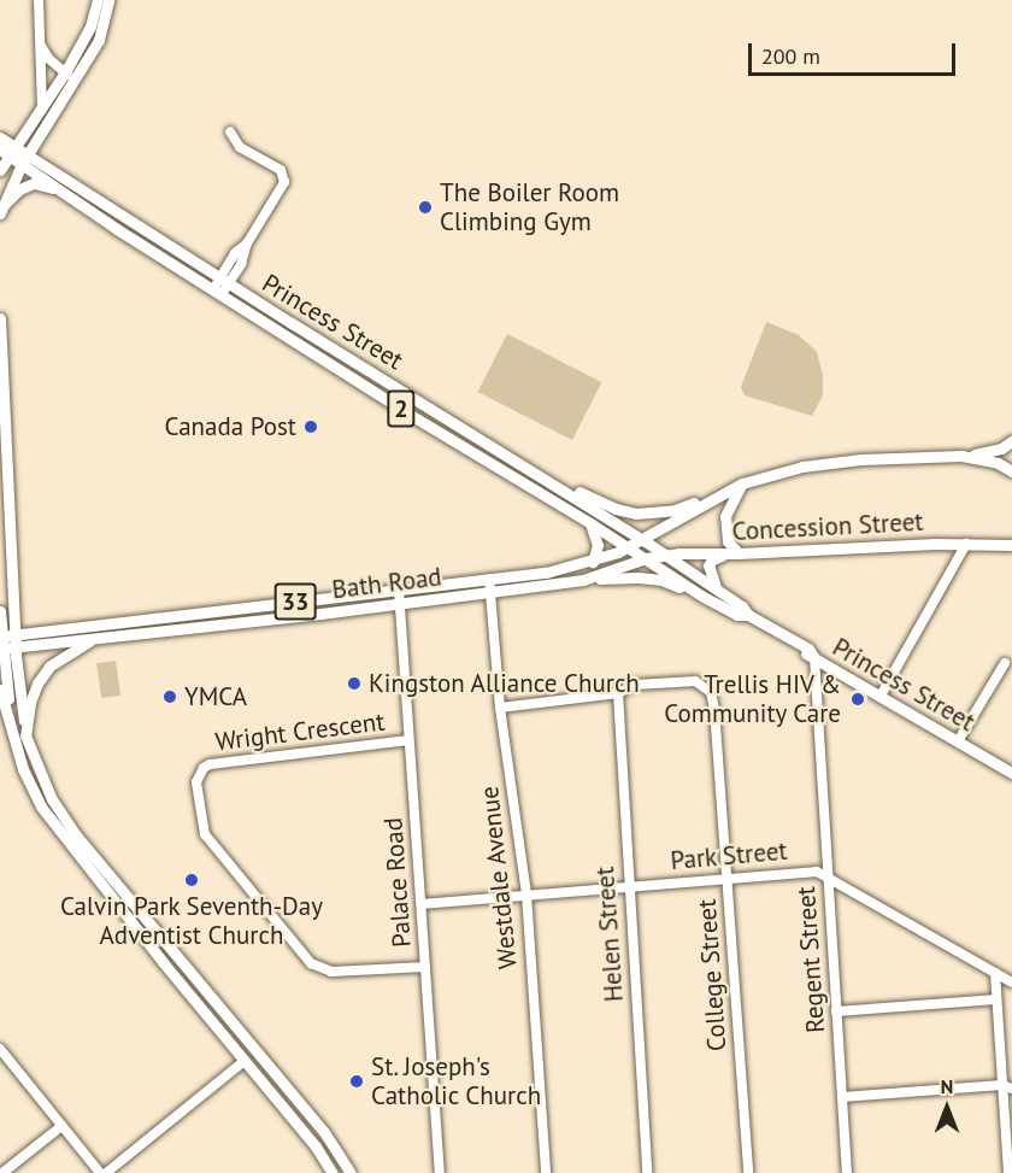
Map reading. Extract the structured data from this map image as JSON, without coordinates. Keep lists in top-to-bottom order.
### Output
{
  "streets": {
    "main road": [
      "Princess Street",
      "2",
      "Concession Street",
      "Bath Road",
      "33"
    ],
    "street": [
      "Wright Crescent",
      "Park Street",
      "Westdale Avenue",
      "Palace Road",
      "Helen Street",
      "Regent Street",
      "College Street"
    ]
  },
  "crossings": [
    ["Princess Street", "Concession Street"],
    ["Princess Street", "Bath Road"],
    ["Princess Street", "Regent Street"],
    ["Concession Street", "Bath Road"],
    ["Bath Road", "Westdale Avenue"],
    ["Bath Road", "Palace Road"],
    ["Wright Crescent", "Palace Road"],
    ["Park Street", "Westdale Avenue"],
    ["Park Street", "Palace Road"],
    ["Park Street", "Helen Street"],
    ["Park Street", "Regent Street"],
    ["Park Street", "College Street"],
    ["Helen Street", "College Street"]
  ],
  "places": [
    "The Boiler Room Climbing Gym",
    "Canada Post",
    "Kingston Alliance Church",
    "YMCA",
    "Trellis HIV & Community Care",
    "Calvin Park Seventh-Day Adventist Church",
    "St. Joseph's Catholic Church"
  ],
  "scale_bar": "200 m",
  "north": "top"
}
